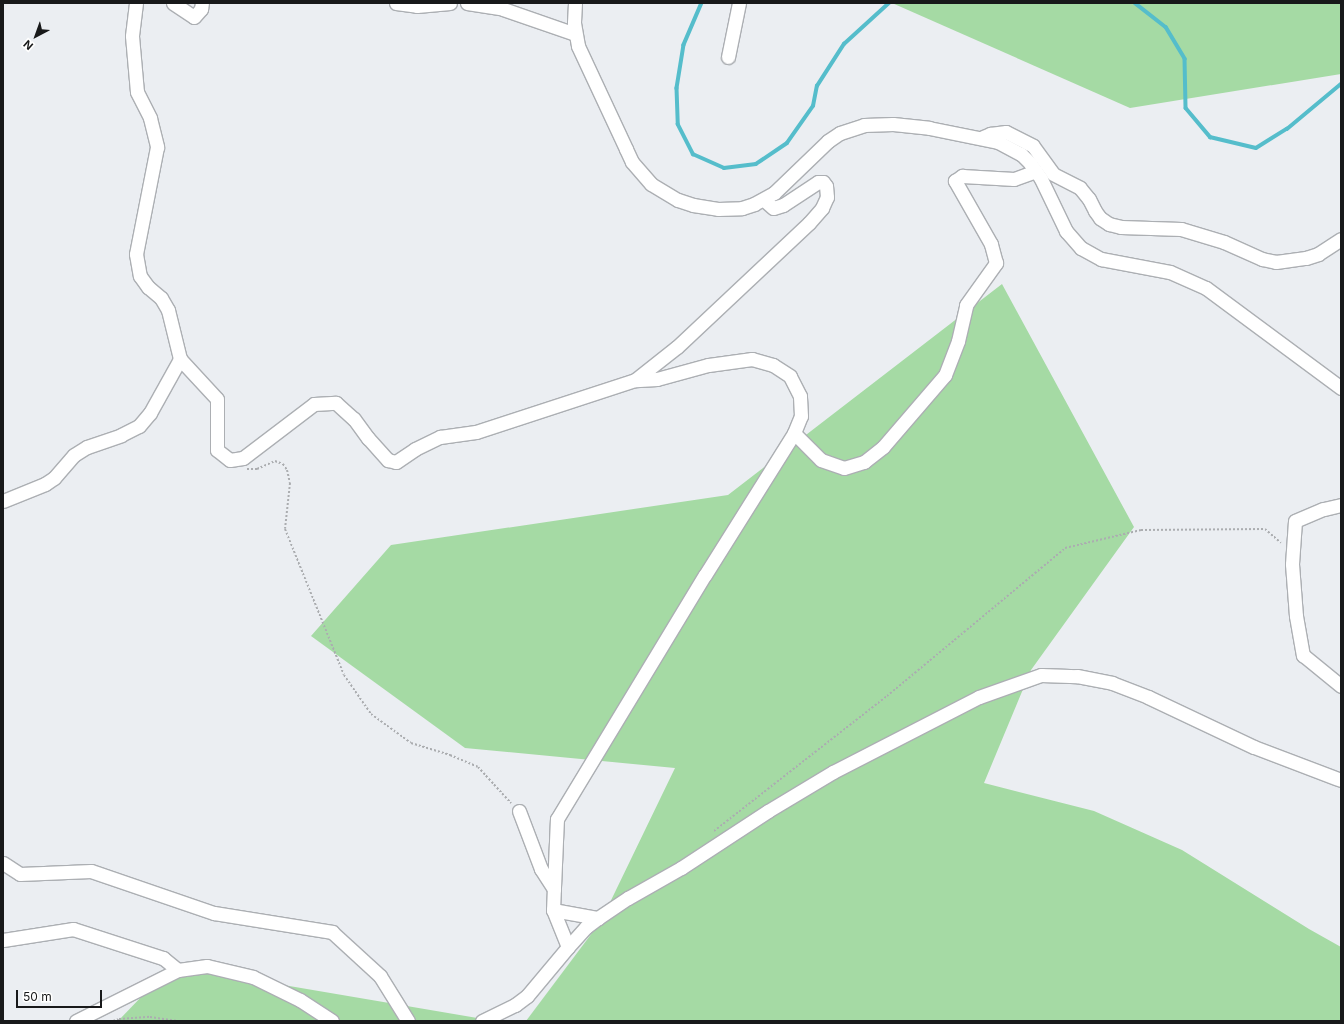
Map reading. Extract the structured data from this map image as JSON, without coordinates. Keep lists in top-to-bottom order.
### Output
{
  "scale_bar": "50 m",
  "north": "bottom left"
}
